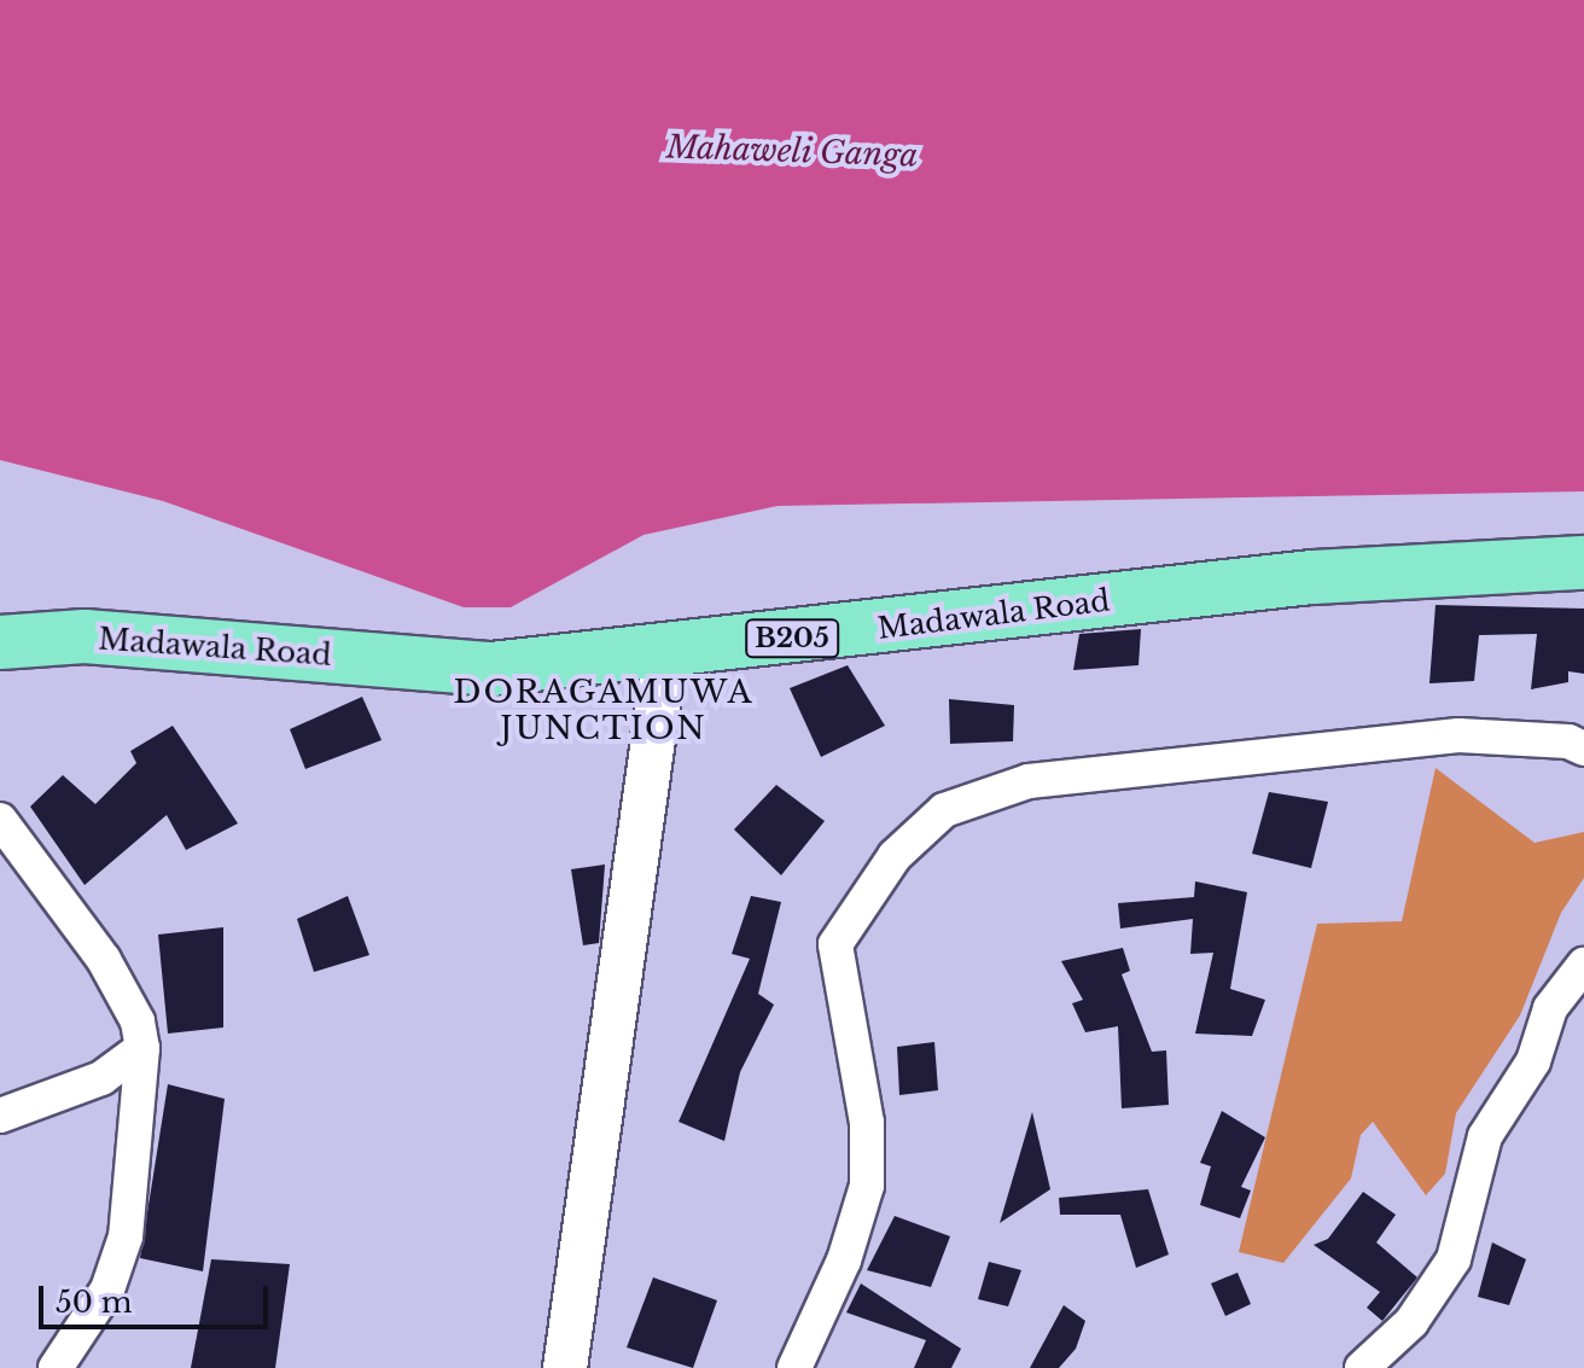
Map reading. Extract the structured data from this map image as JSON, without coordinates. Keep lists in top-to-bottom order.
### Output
{
  "streets": {
    "main road": ["Madawala Road", "B205"]
  },
  "districts": ["DORAGAMUWA JUNCTION"],
  "water": ["Mahaweli Ganga"],
  "scale_bar": "50 m"
}
